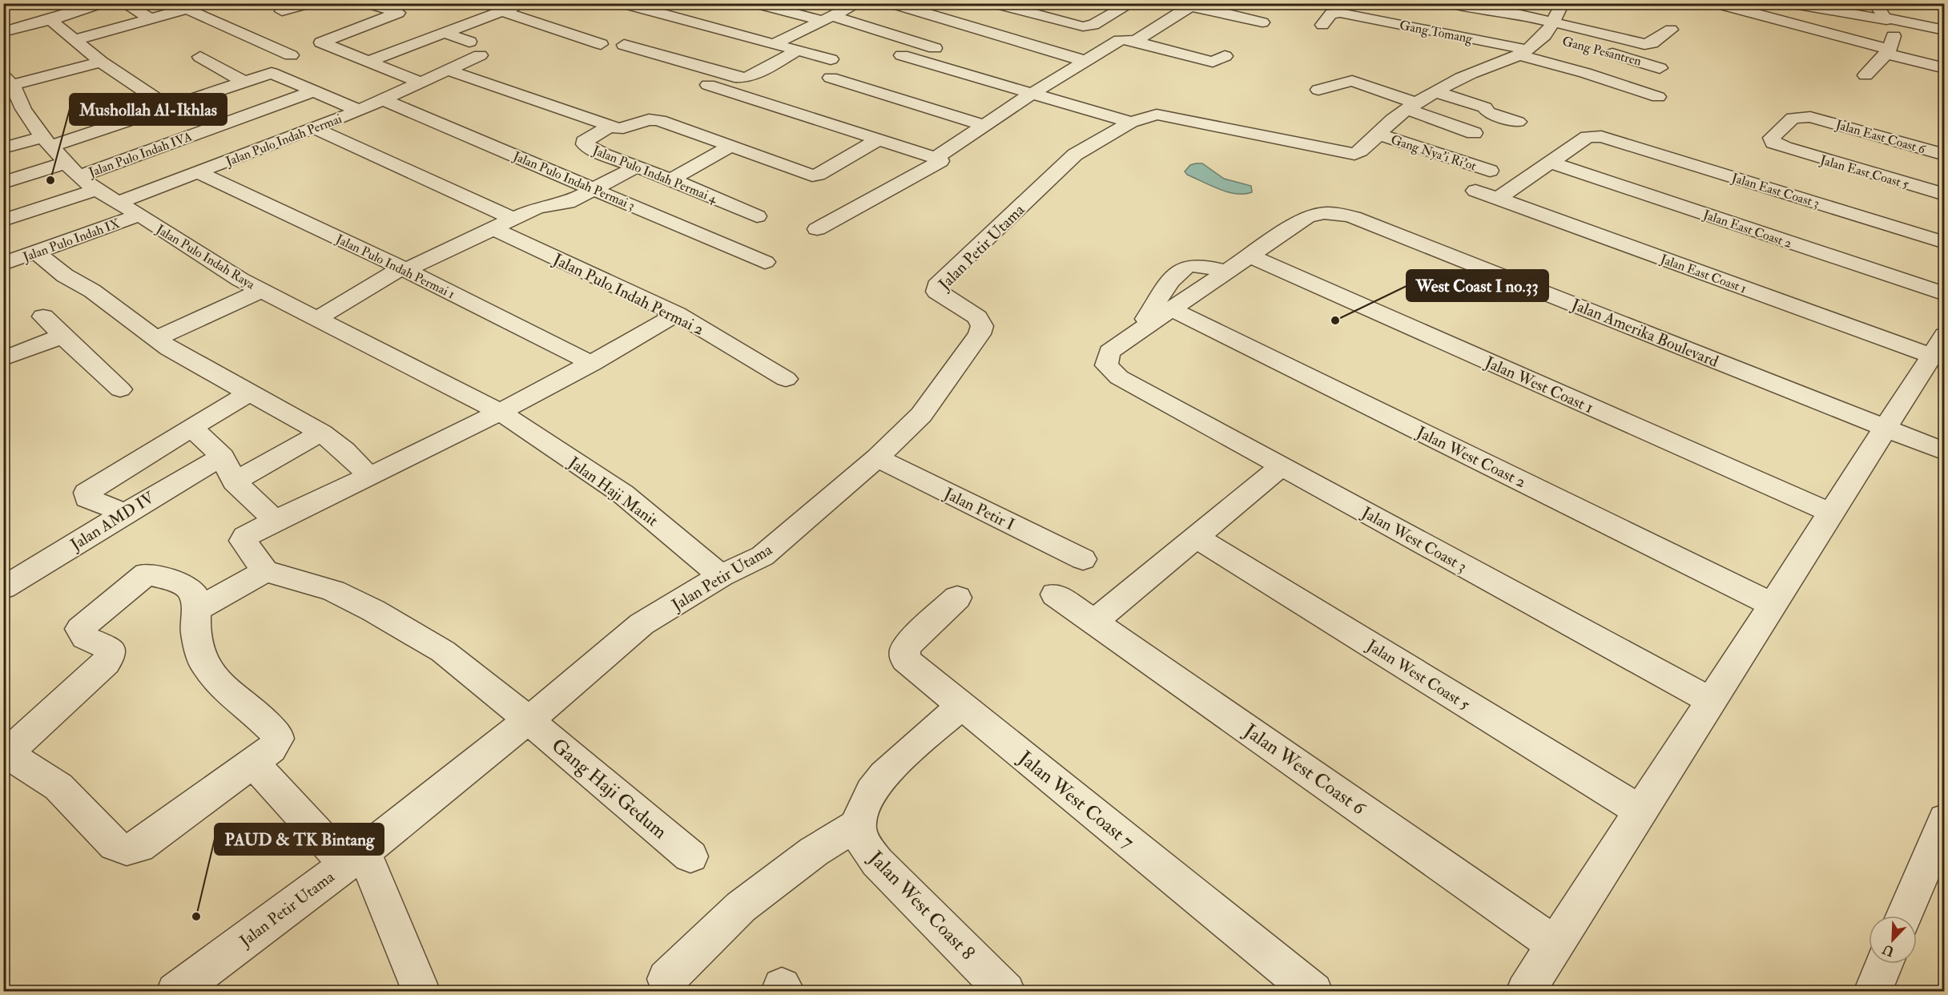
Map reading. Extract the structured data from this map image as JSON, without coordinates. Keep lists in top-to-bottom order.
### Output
{
  "streets": {
    "street": [
      "Gang Tomang",
      "Gang Pesantren",
      "Jalan East Coast 6",
      "Jalan Pulo Indah Permai",
      "Gang Nya'i Ri'ot",
      "Jalan Pulo Indah IVA",
      "Jalan East Coast 5",
      "Jalan Pulo Indah Permai 4",
      "Jalan Pulo Indah Permai 3",
      "Jalan East Coast 3",
      "Jalan East Coast 2",
      "Jalan Pulo Indah IX",
      "Jalan Petir Utama",
      "Jalan Pulo Indah Raya",
      "Jalan Pulo Indah Permai 1",
      "Jalan East Coast 1",
      "Jalan Pulo Indah Permai 2",
      "Jalan Amerika Boulevard",
      "Jalan West Coast 1",
      "Jalan West Coast 2",
      "Jalan Haji Manit",
      "Jalan Petir I",
      "Jalan AMD IV",
      "Jalan West Coast 3",
      "Jalan West Coast 5",
      "Jalan West Coast 6",
      "Gang Haji Gedum",
      "Jalan West Coast 7",
      "Jalan West Coast 8"
    ]
  },
  "crossings": [
    ["Gang Tomang", "Jalan Petir Utama"],
    ["Gang Pesantren", "Jalan Petir Utama"],
    ["Jalan East Coast 6", "Jalan East Coast 5"],
    ["Jalan Pulo Indah Permai", "Jalan Pulo Indah Permai 4"],
    ["Jalan Pulo Indah Permai", "Jalan Pulo Indah Permai 3"],
    ["Jalan Pulo Indah Permai", "Jalan Pulo Indah Raya"],
    ["Jalan Pulo Indah Permai", "Jalan Pulo Indah Permai 1"],
    ["Gang Nya'i Ri'ot", "Jalan Petir Utama"],
    ["Jalan Pulo Indah IVA", "Jalan Pulo Indah Raya"],
    ["Jalan East Coast 3", "Jalan East Coast 2"],
    ["Jalan Pulo Indah IX", "Jalan Pulo Indah Raya"],
    ["Jalan Petir Utama", "Jalan Haji Manit"],
    ["Jalan Petir Utama", "Jalan Petir I"],
    ["Jalan Petir Utama", "Gang Haji Gedum"],
    ["Jalan Pulo Indah Raya", "Jalan Haji Manit"],
    ["Jalan Amerika Boulevard", "Jalan West Coast 1"],
    ["Jalan Amerika Boulevard", "Jalan West Coast 2"],
    ["Jalan Amerika Boulevard", "Jalan West Coast 3"]
  ],
  "places": ["Mushollah Al-Ikhlas", "West Coast I no.33", "PAUD & TK Bintang"],
  "north": "bottom left"
}
